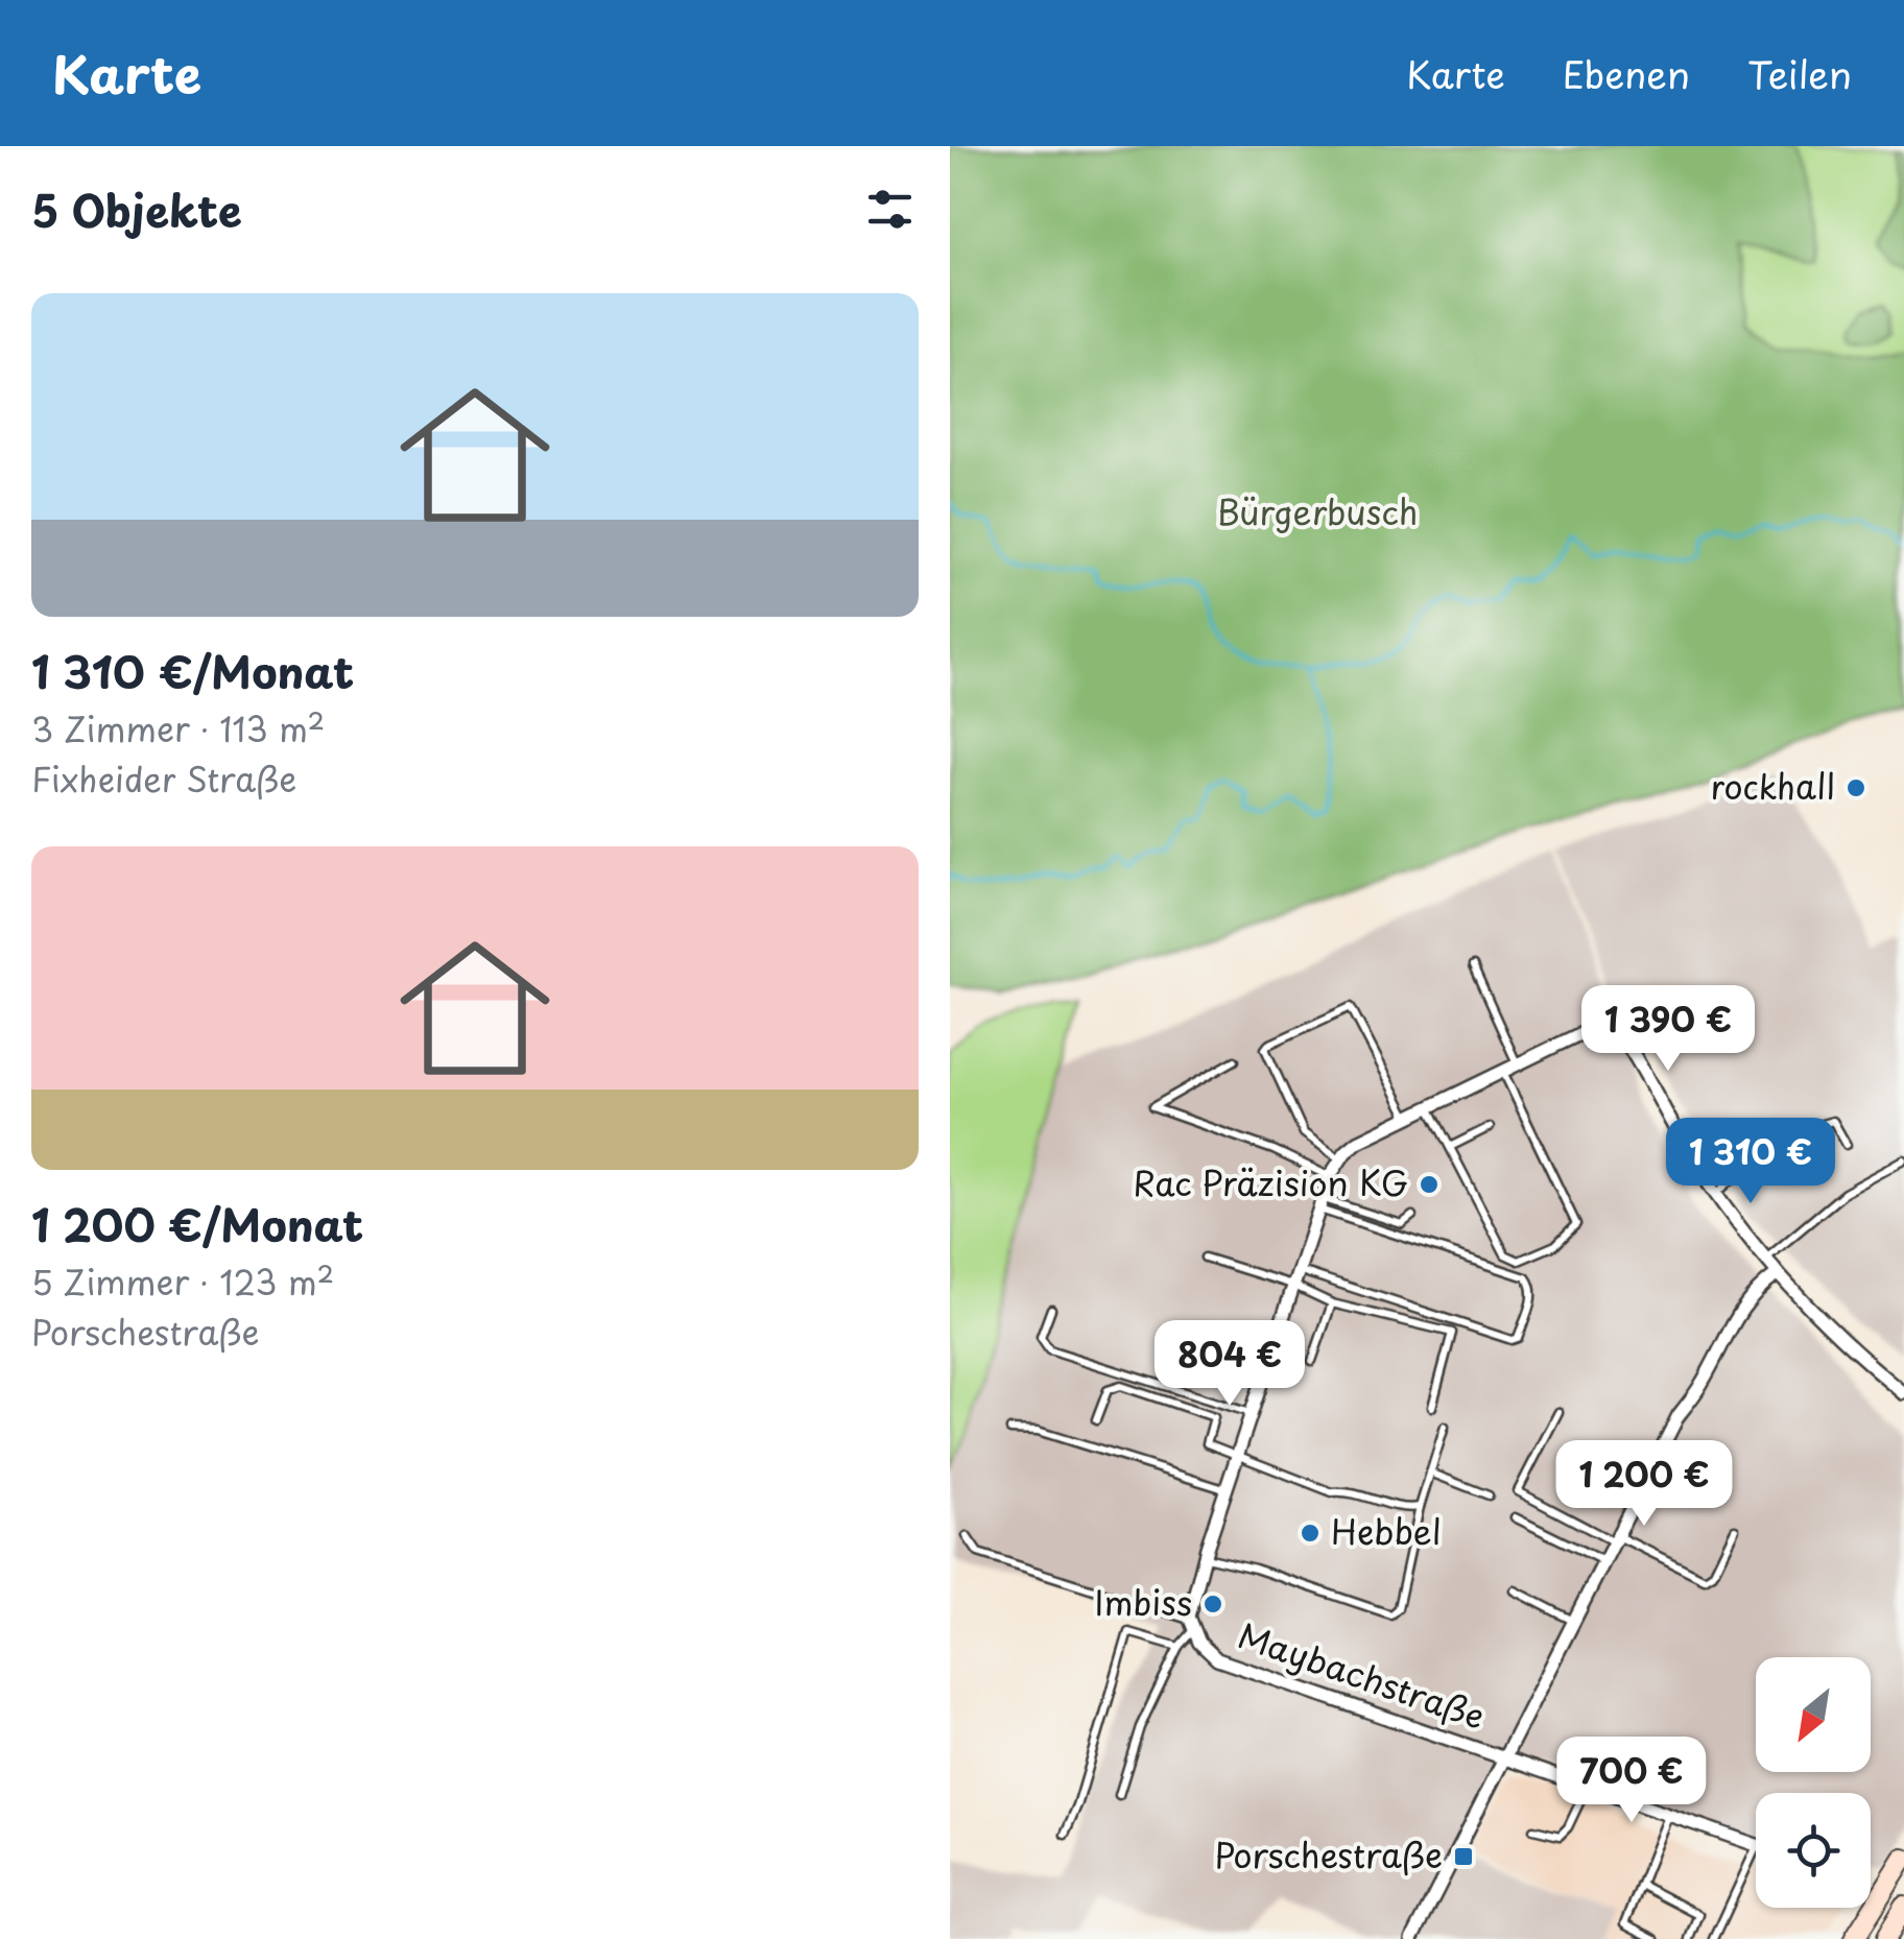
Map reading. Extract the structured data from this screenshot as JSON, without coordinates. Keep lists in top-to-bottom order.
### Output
{
  "streets": {
    "street": ["Maybachstraße"]
  },
  "parks": ["Bürgerbusch"],
  "places": {
    "other": [
      "rockhall",
      "Rac Präzision KG",
      "Hebbel",
      "Imbiss"
    ],
    "transit": ["Porschestraße"]
  },
  "north": "bottom left",
  "page": {
    "header": "Karte",
    "nav": ["Karte", "Ebenen", "Teilen"],
    "heading": "5 Objekte",
    "list": [
      {
        "name": "1 310 €/Monat",
        "note": "3 Zimmer · 113 m² · Fixheider Straße"
      },
      {
        "name": "1 200 €/Monat",
        "note": "5 Zimmer · 123 m² · Porschestraße"
      }
    ],
    "price": [
      "1 390 €",
      "1 310 €",
      "804 €",
      "1 200 €",
      "700 €"
    ]
  }
}
